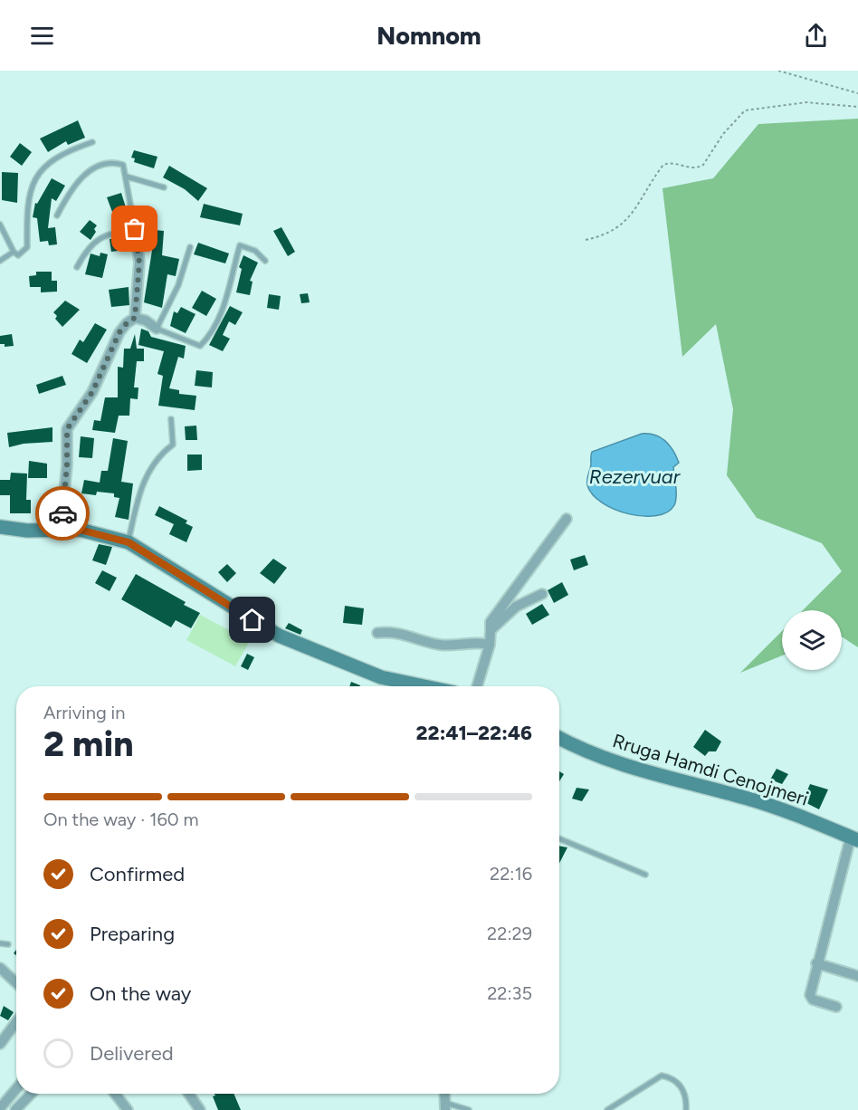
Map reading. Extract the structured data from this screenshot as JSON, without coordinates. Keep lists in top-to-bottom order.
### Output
{
  "streets": {
    "street": ["Rruga Hamdi Cenojmeri"]
  },
  "water": ["Rezervuar"],
  "page": {
    "header": "Nomnom",
    "heading": ["2 min", "Arriving in", "22:41–22:46"],
    "bar": "On the way · 160 m",
    "list": [
      ["Confirmed", "22:16"],
      ["Preparing", "22:29"],
      ["On the way", "22:35"],
      "Delivered"
    ]
  }
}
